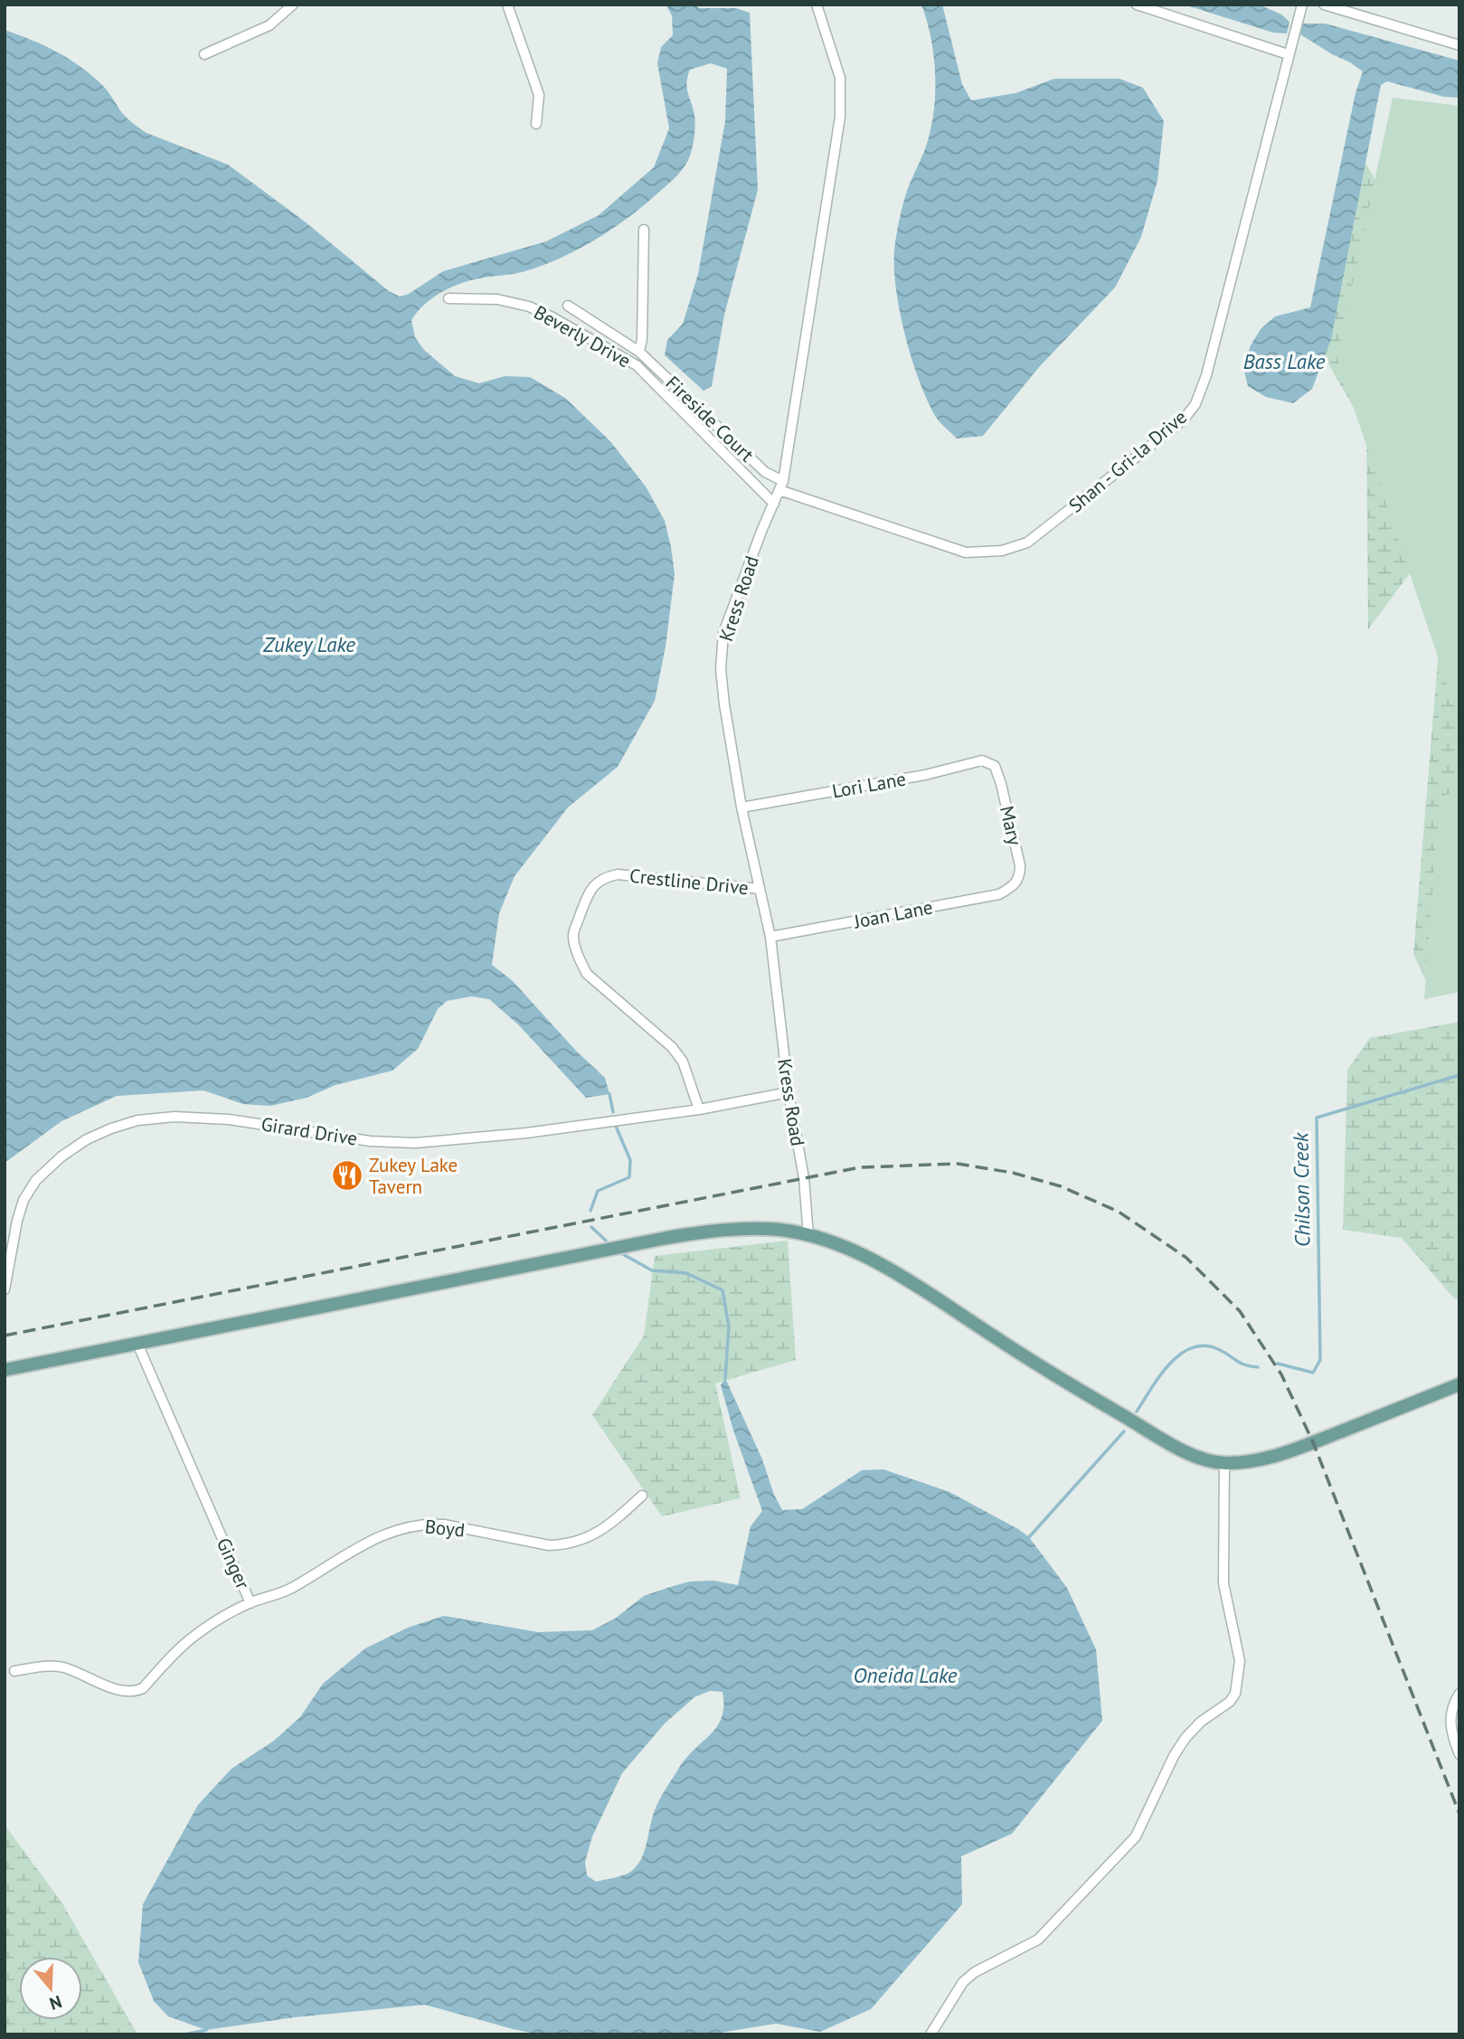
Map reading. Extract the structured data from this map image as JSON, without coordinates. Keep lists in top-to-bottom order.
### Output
{
  "streets": {
    "street": [
      "Beverly Drive",
      "Fireside Court",
      "Shan - Gri-la Drive",
      "Kress Road",
      "Lori Lane",
      "Mary",
      "Crestline Drive",
      "Joan Lane",
      "Girard Drive",
      "Boyd",
      "Ginger"
    ]
  },
  "crossings": [
    ["Beverly Drive", "Kress Road"],
    ["Fireside Court", "Shan - Gri-la Drive"],
    ["Fireside Court", "Kress Road"],
    ["Shan - Gri-la Drive", "Kress Road"],
    ["Kress Road", "Lori Lane"],
    ["Kress Road", "Crestline Drive"],
    ["Kress Road", "Joan Lane"],
    ["Kress Road", "Girard Drive"],
    ["Lori Lane", "Mary"],
    ["Mary", "Joan Lane"],
    ["Crestline Drive", "Girard Drive"],
    ["Boyd", "Ginger"]
  ],
  "water": [
    "Bass Lake",
    "Zukey Lake",
    "Chilson Creek",
    "Oneida Lake"
  ],
  "places": {
    "restaurant": ["Zukey Lake Tavern"]
  },
  "north": "bottom"
}
